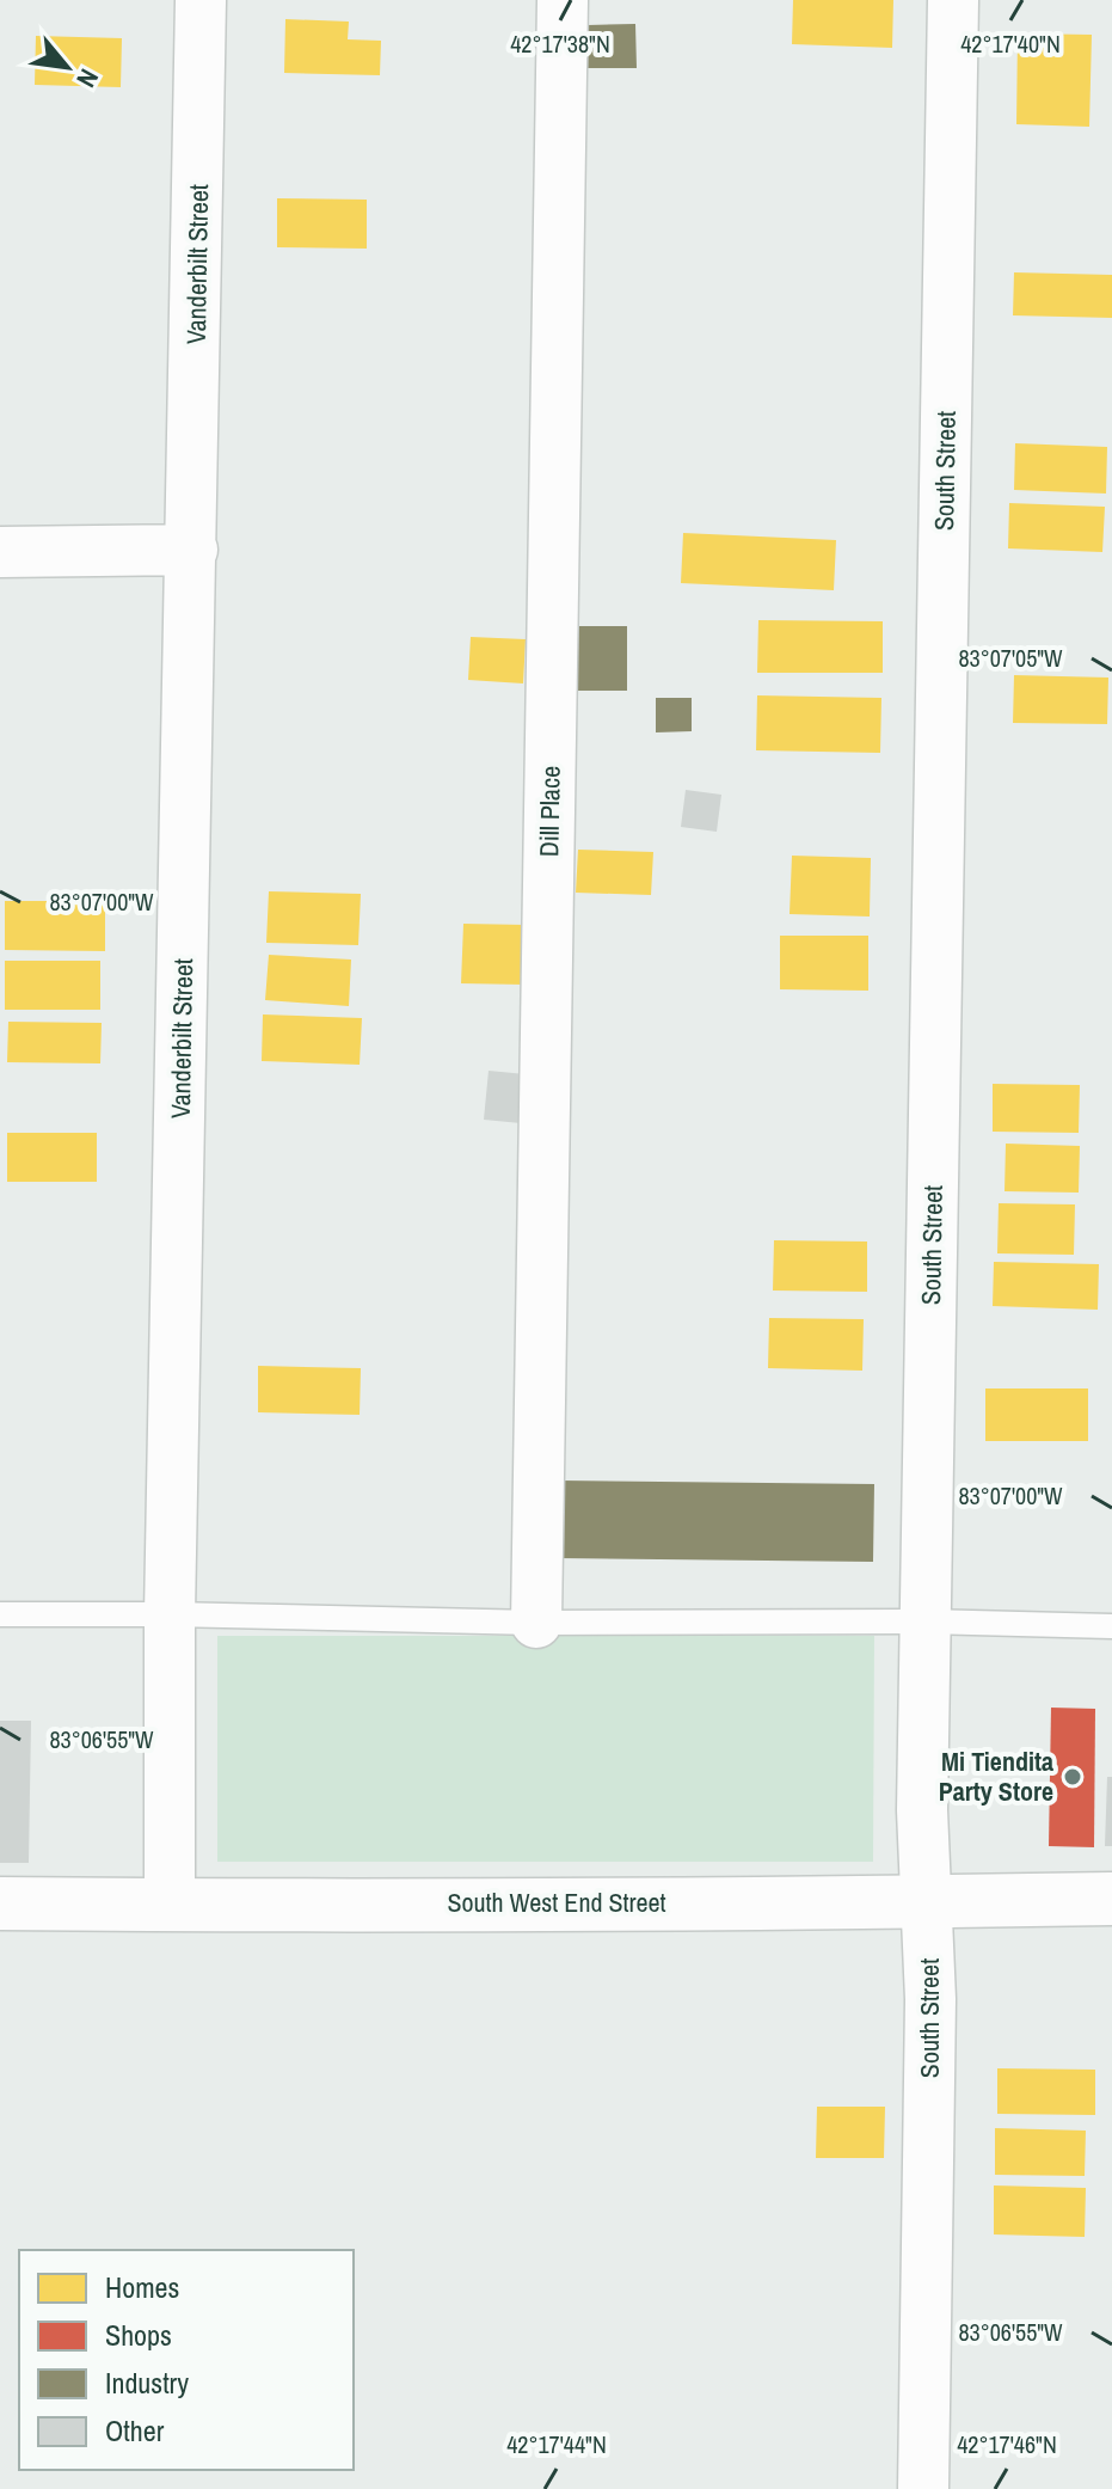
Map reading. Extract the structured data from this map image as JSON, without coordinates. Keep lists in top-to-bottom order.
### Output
{
  "streets": {
    "street": [
      "Vanderbilt Street",
      "South Street",
      "Dill Place",
      "South West End Street"
    ]
  },
  "crossings": [
    ["Vanderbilt Street", "South West End Street"],
    ["South Street", "South West End Street"]
  ],
  "places": ["Mi Tiendita Party Store"],
  "legend": [
    "Homes",
    "Shops",
    "Industry",
    "Other"
  ],
  "north": "bottom right",
  "coordinates": [
    "42°17'38\"N",
    "42°17'40\"N",
    "83°07'05\"W",
    "83°07'00\"W",
    "83°06'55\"W",
    "42°17'44\"N",
    "42°17'46\"N"
  ]
}
